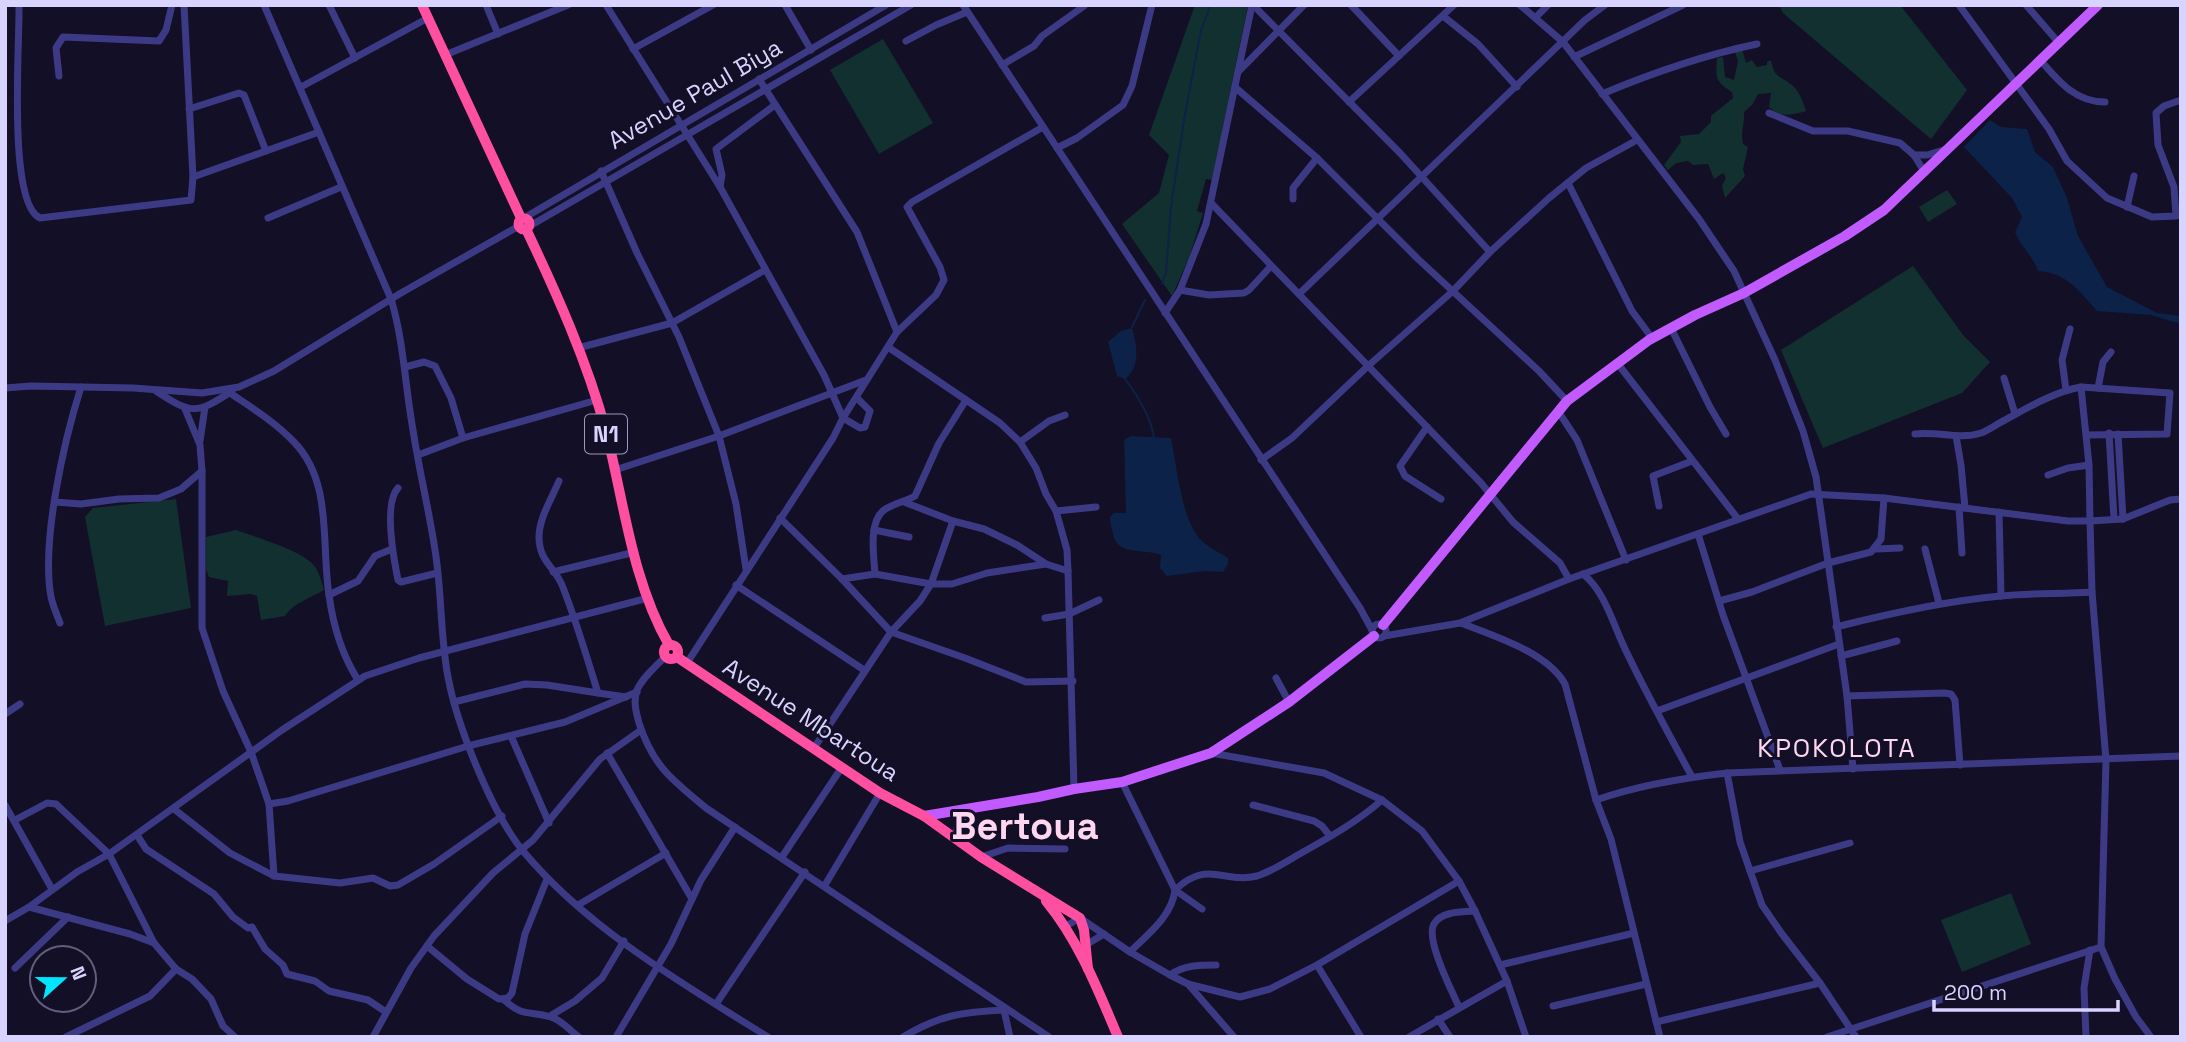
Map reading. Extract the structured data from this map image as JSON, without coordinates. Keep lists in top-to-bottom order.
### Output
{
  "streets": {
    "highway": ["N1", "Avenue Mbartoua"],
    "street": ["Avenue Paul Biya"]
  },
  "crossings": [
    ["Avenue Paul Biya", "N1"],
    ["N1", "Avenue Mbartoua"]
  ],
  "districts": ["KPOKOLOTA", "Bertoua"],
  "scale_bar": "200 m",
  "north": "right"
}
